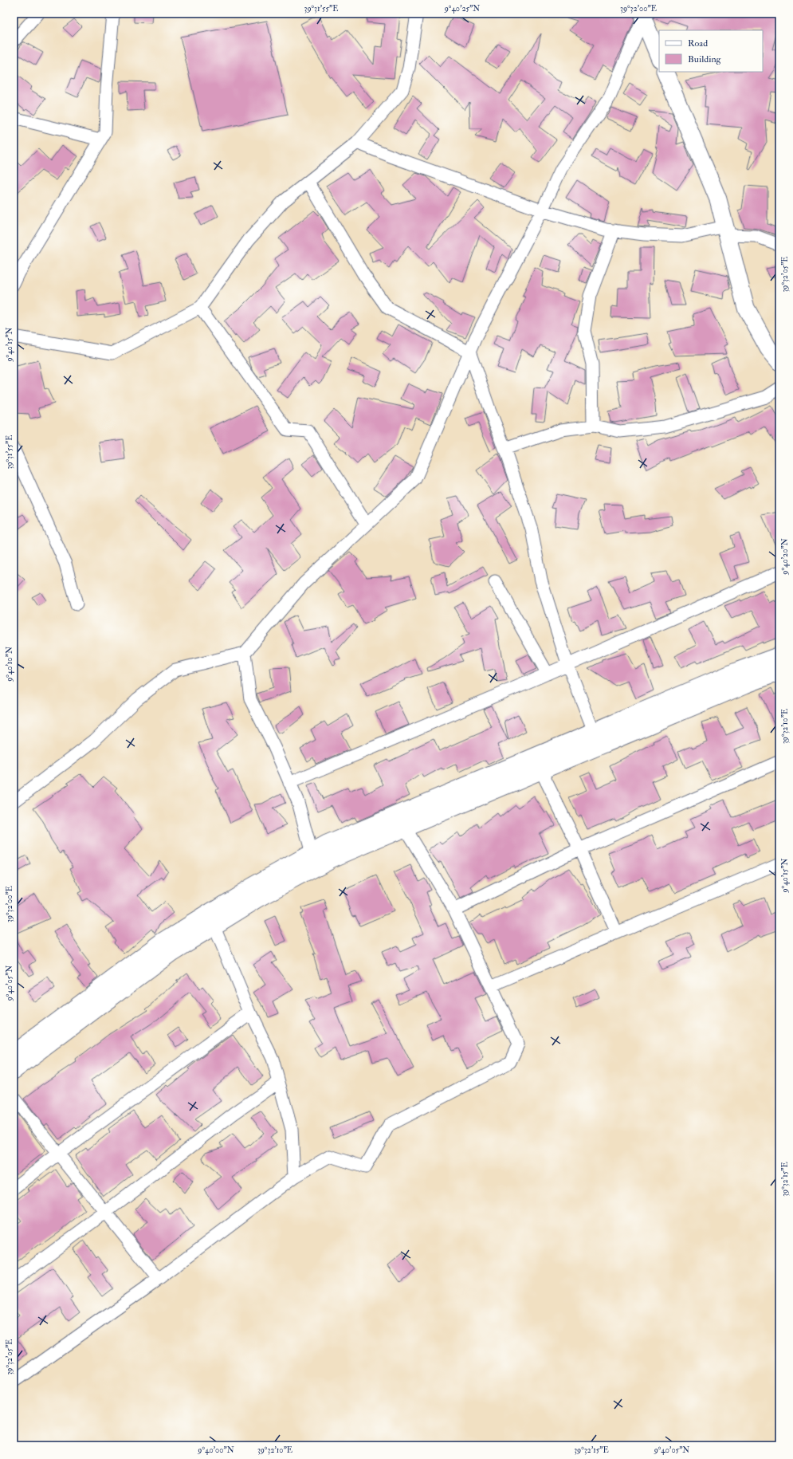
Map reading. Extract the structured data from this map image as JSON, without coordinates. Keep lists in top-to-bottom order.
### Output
{
  "legend": ["Road", "Building"],
  "coordinates": [
    "39°31'55\"E",
    "9°40'25\"N",
    "39°32'00\"E",
    "39°32'05\"E",
    "9°40'15\"N",
    "9°40'20\"N",
    "9°40'10\"N",
    "39°32'10\"E",
    "9°40'05\"N",
    "39°32'15\"E",
    "9°40'00\"N"
  ]
}
